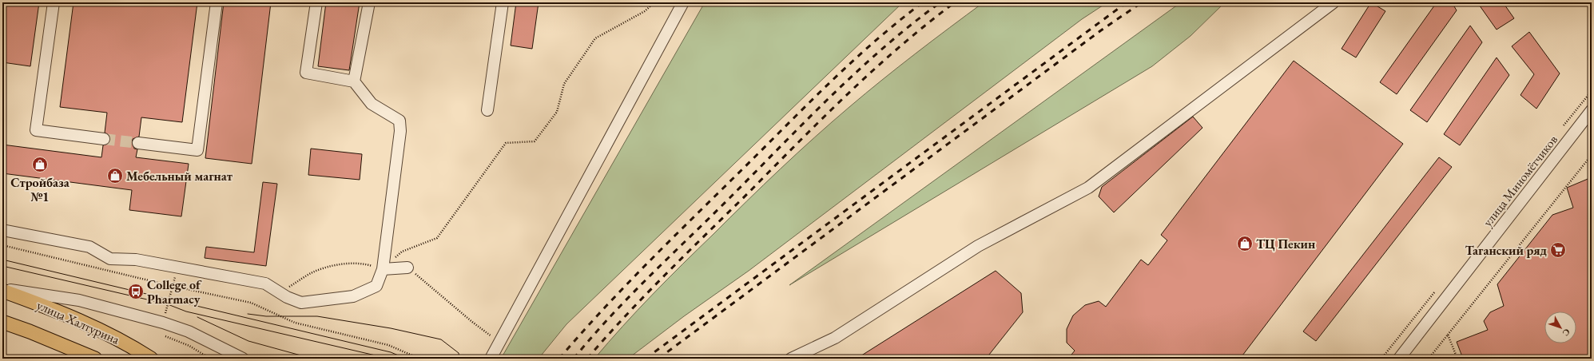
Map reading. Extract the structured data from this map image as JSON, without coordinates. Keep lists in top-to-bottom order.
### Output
{
  "streets": {
    "main road": ["улица Халтурина"],
    "street": ["улица Миномётчиков"]
  },
  "places": {
    "shop": ["Стройбаза №1", "Мебельный магнат", "ТЦ Пекин"],
    "supermarket": ["Таганский ряд"],
    "bus stop": ["College of Pharmacy"]
  },
  "north": "bottom right"
}
